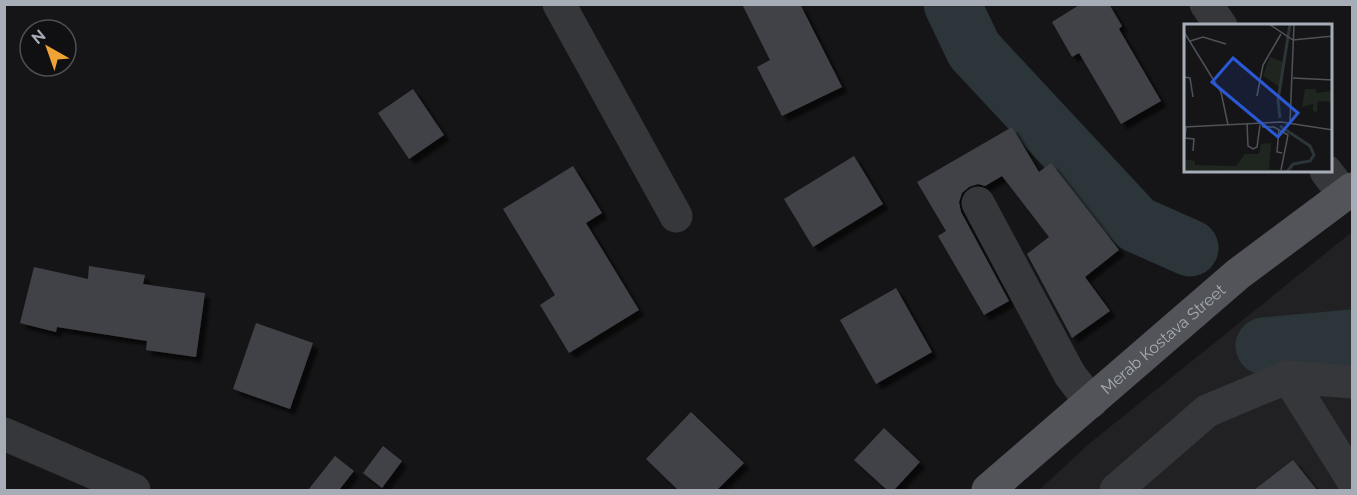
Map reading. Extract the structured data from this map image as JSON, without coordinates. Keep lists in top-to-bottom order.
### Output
{
  "streets": {
    "main road": ["Merab Kostava Street"]
  },
  "north": "top left"
}
